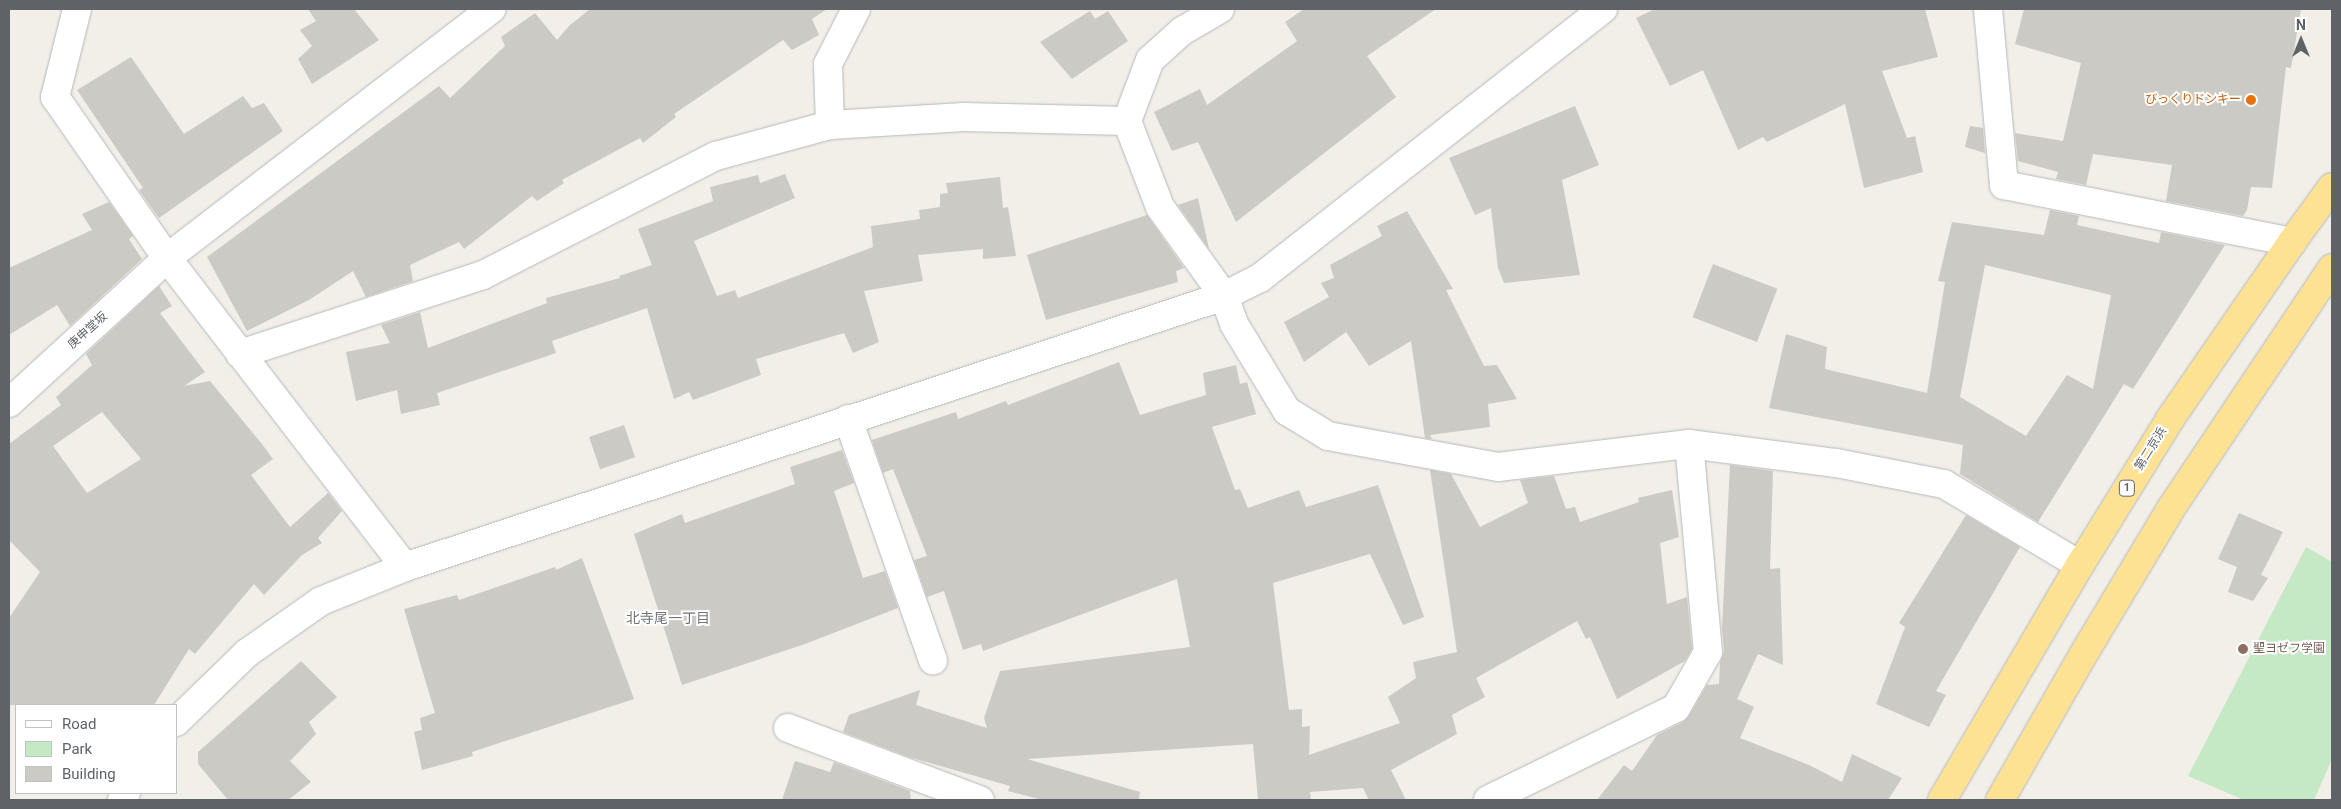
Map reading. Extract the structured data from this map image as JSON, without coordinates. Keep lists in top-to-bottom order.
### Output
{
  "streets": {
    "highway": ["第二京浜", "1"],
    "street": ["庚申堂坂"]
  },
  "districts": ["北寺尾一丁目"],
  "places": ["びっくりドンキー", "聖ヨゼフ学園"],
  "legend": ["Road", "Park", "Building"],
  "north": "top"
}
